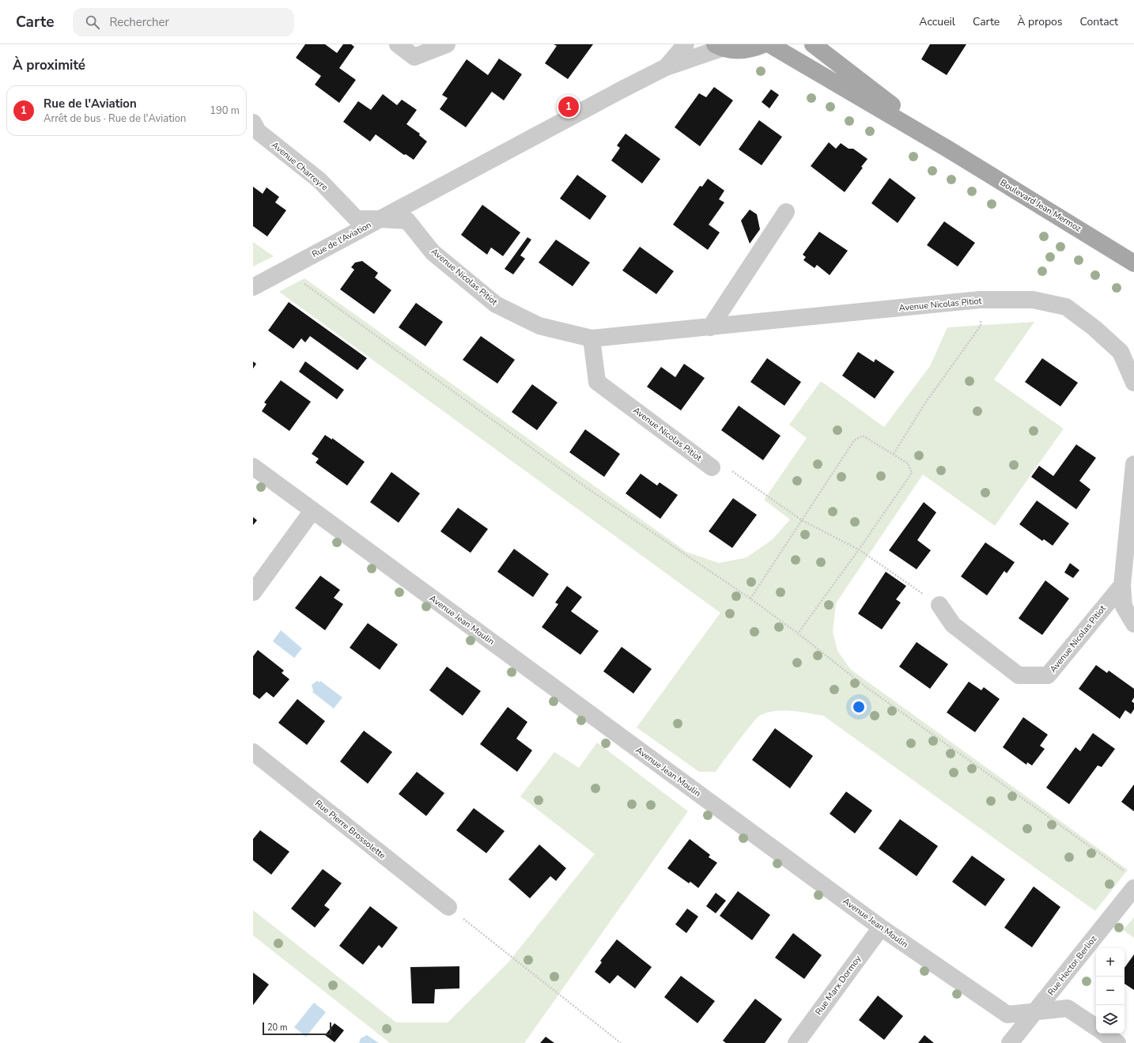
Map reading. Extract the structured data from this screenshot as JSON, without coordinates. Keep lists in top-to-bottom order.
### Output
{
  "streets": {
    "main road": ["Boulevard Jean Mermoz"],
    "street": [
      "Avenue Charreyre",
      "Rue de l'Aviation",
      "Avenue Nicolas Pitiot",
      "Avenue Jean Moulin",
      "Rue Pierre Brossolette",
      "Rue Hector Berlioz",
      "Rue Marx Dormoy"
    ]
  },
  "crossings": [
    ["Avenue Charreyre", "Rue de l'Aviation"],
    ["Avenue Charreyre", "Avenue Nicolas Pitiot"],
    ["Rue de l'Aviation", "Avenue Nicolas Pitiot"],
    ["Avenue Jean Moulin", "Rue Hector Berlioz"],
    ["Avenue Jean Moulin", "Rue Marx Dormoy"]
  ],
  "scale_bar": "20 m",
  "page": {
    "header": "Carte",
    "search": "Rechercher",
    "nav": [
      "Accueil",
      "Carte",
      "À propos",
      "Contact"
    ],
    "heading": "À proximité",
    "list": [
      {
        "mark": "1",
        "name": "Rue de l'Aviation",
        "note": "Arrêt de bus · Rue de l'Aviation",
        "value": "190 m"
      }
    ],
    "pins": "1",
    "map_buttons": ["+", "−"],
    "scale": "20 m"
  }
}
